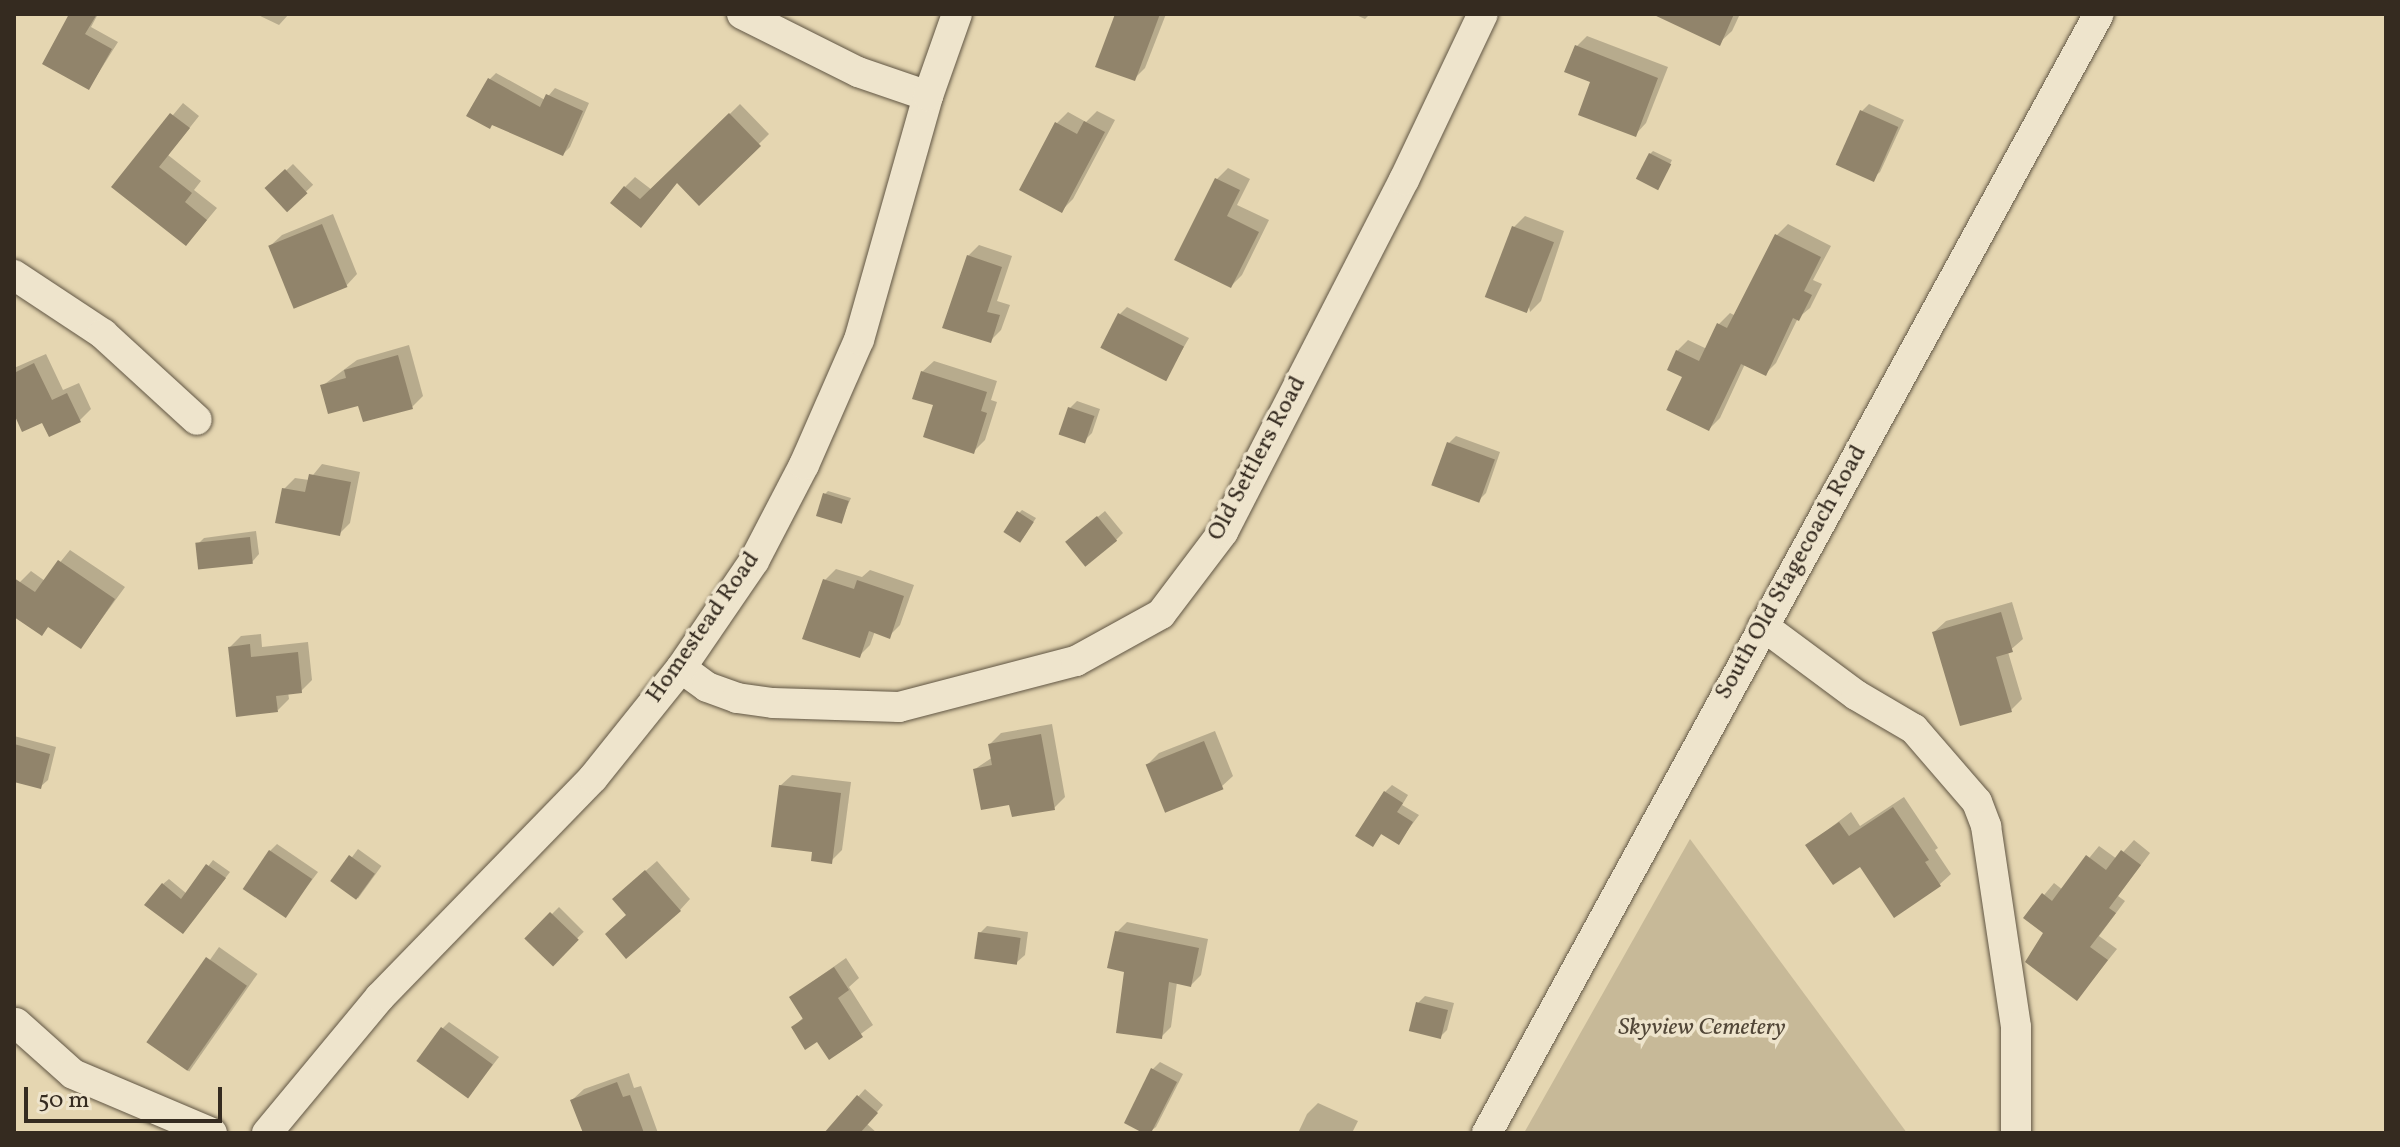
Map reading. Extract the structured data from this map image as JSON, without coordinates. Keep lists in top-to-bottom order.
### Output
{
  "streets": {
    "street": ["Old Settlers Road", "South Old Stagecoach Road", "Homestead Road"]
  },
  "crossings": [
    ["Old Settlers Road", "Homestead Road"]
  ],
  "parks": ["Skyview Cemetery"],
  "scale_bar": "50 m"
}
